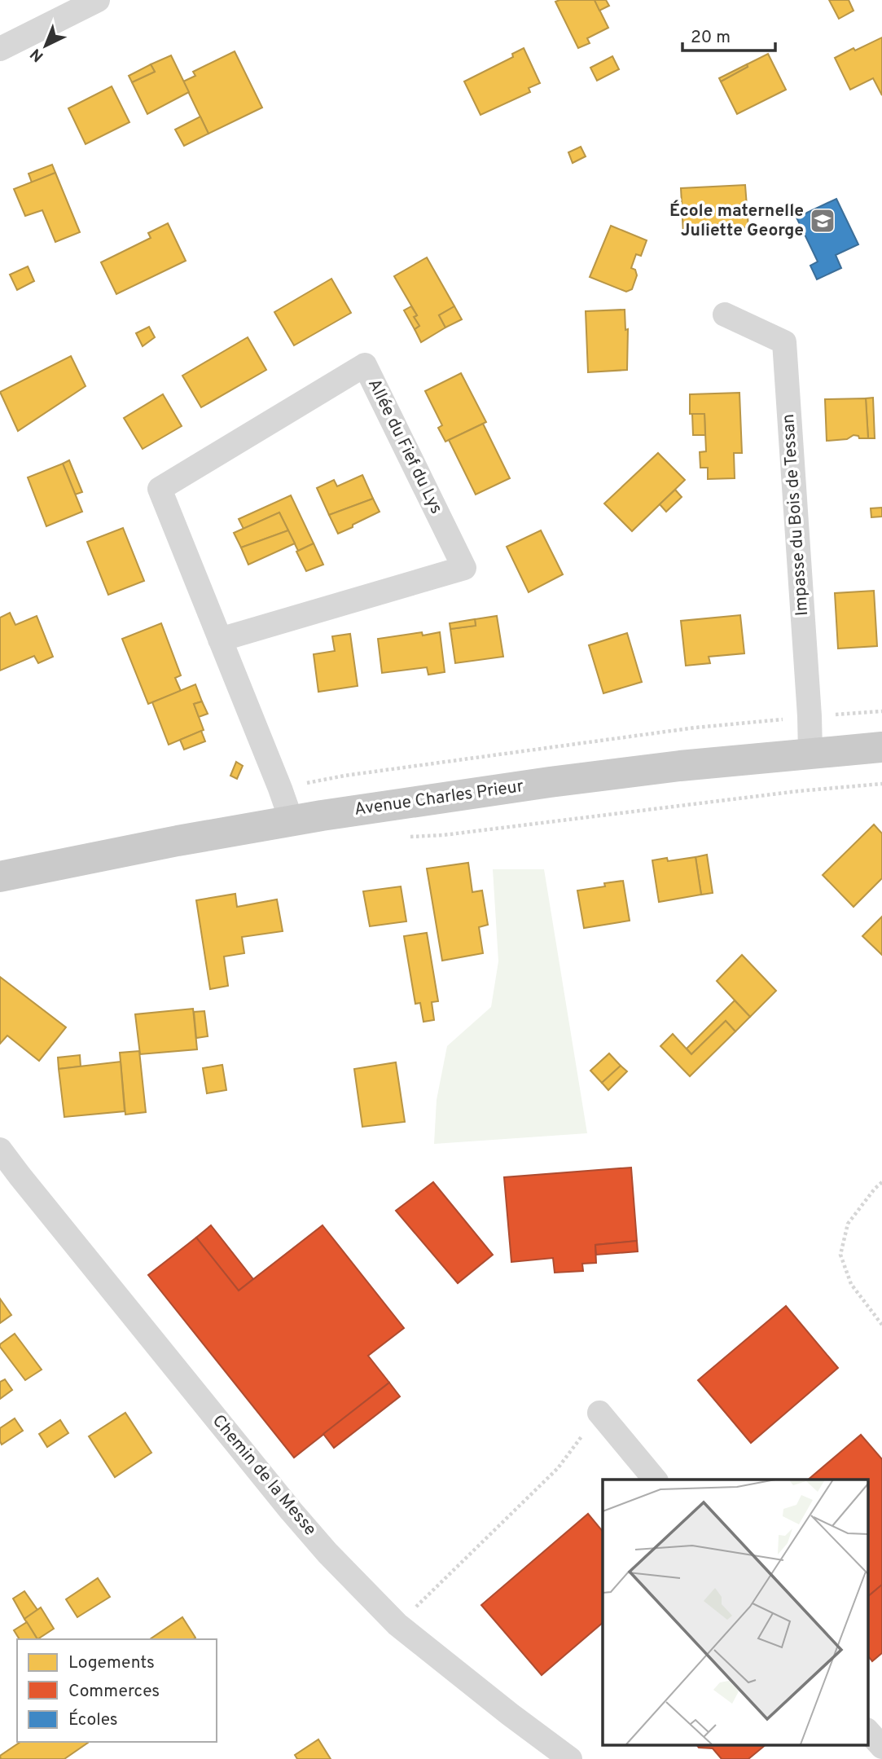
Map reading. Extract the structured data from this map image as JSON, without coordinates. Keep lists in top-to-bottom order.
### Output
{
  "streets": {
    "main road": ["Avenue Charles Prieur"],
    "street": ["Allée du Fief du Lys", "Impasse du Bois de Tessan", "Chemin de la Messe"]
  },
  "crossings": [
    ["Allée du Fief du Lys", "Avenue Charles Prieur"],
    ["Impasse du Bois de Tessan", "Avenue Charles Prieur"]
  ],
  "places": {
    "school or university": ["École maternelle Juliette George"]
  },
  "legend": ["Logements", "Commerces", "Écoles"],
  "scale_bar": "20 m",
  "north": "bottom left"
}
